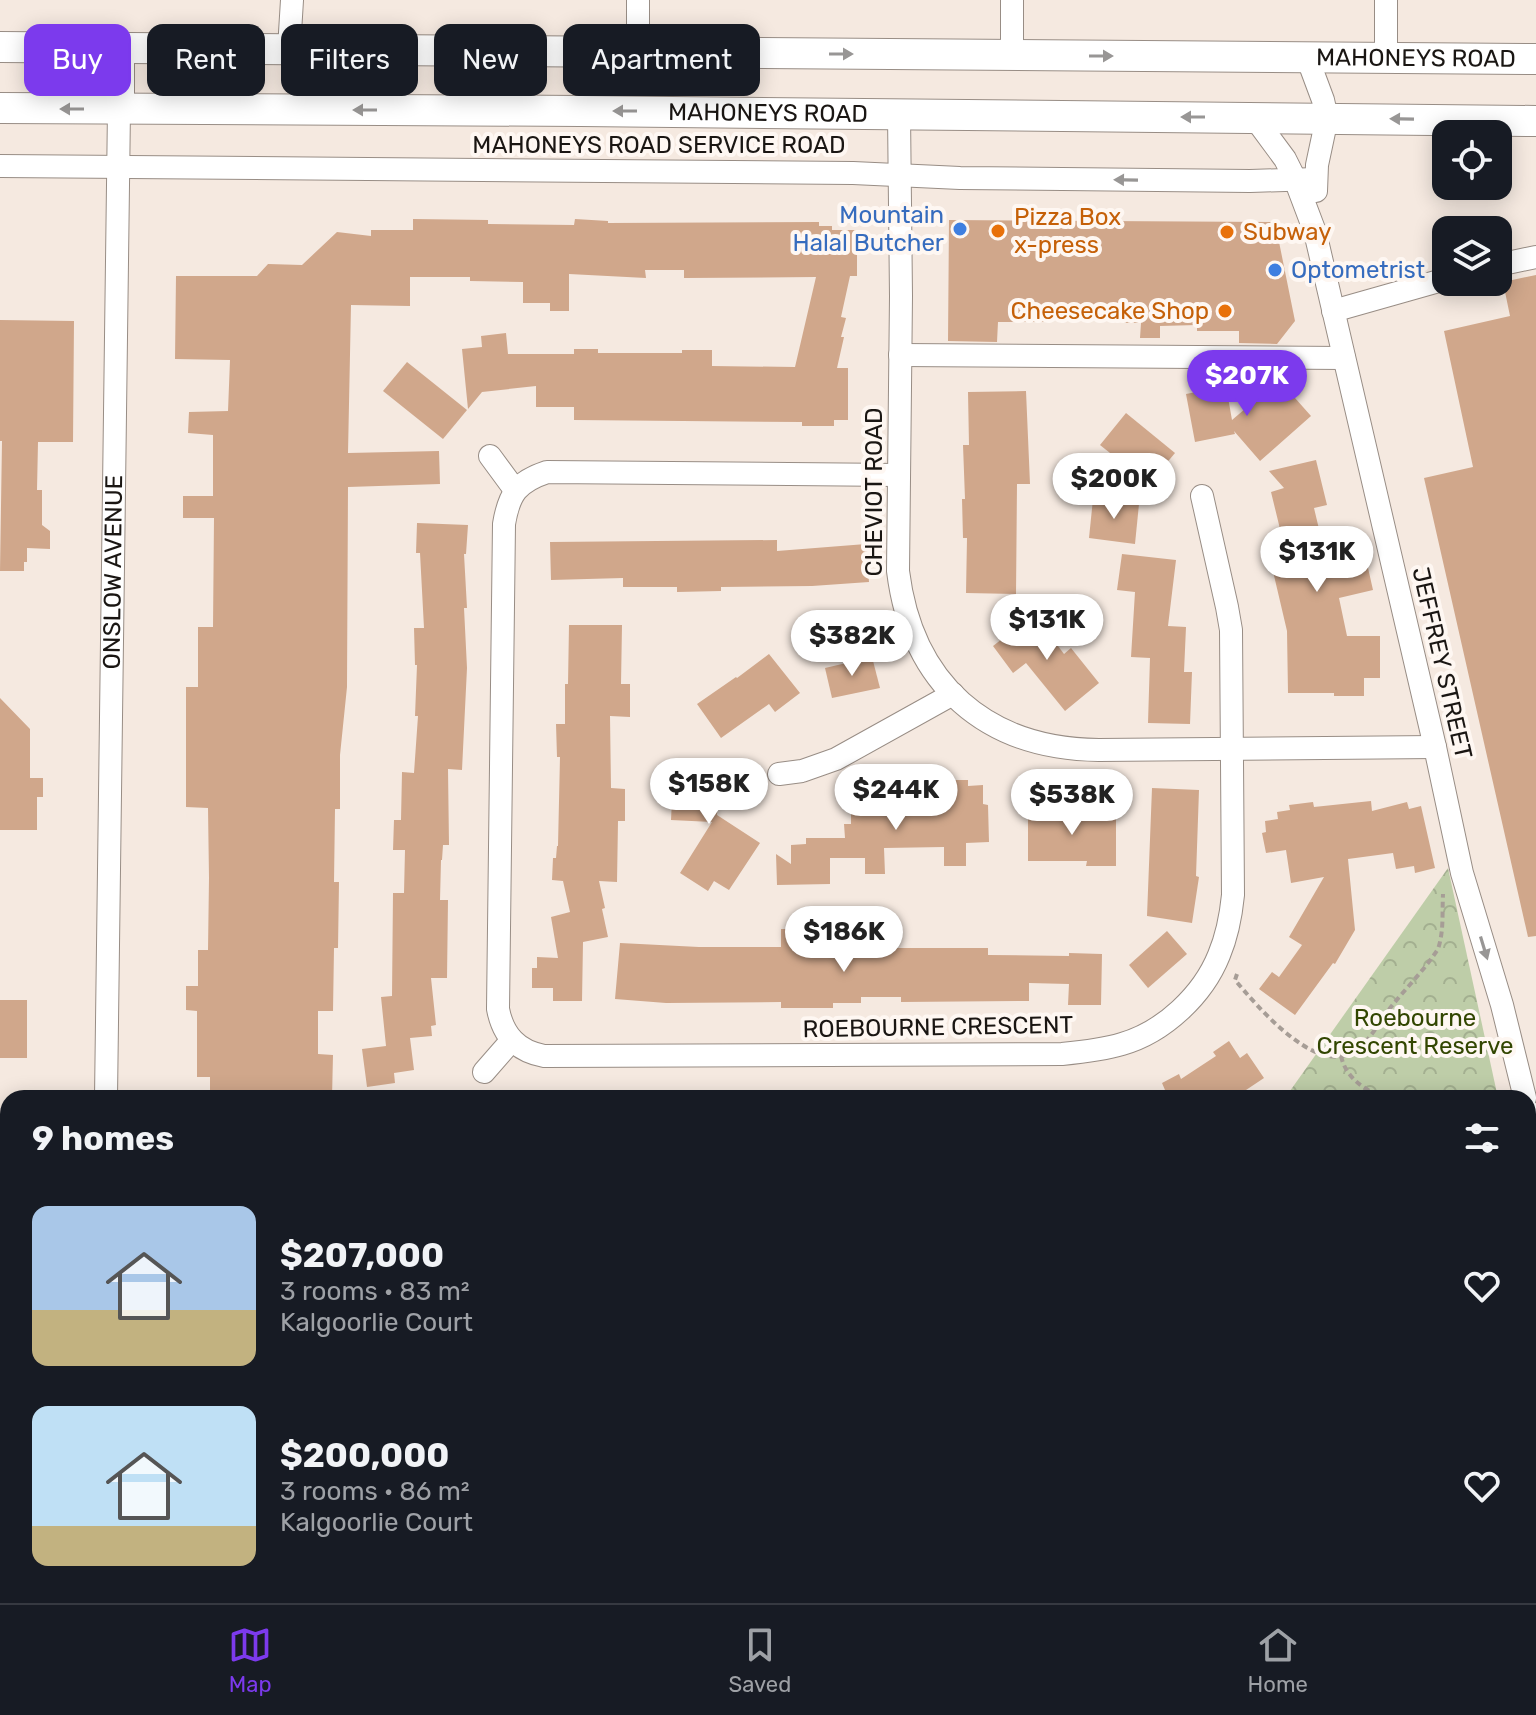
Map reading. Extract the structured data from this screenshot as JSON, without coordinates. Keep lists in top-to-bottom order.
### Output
{
  "streets": {
    "main road": ["MAHONEYS ROAD", "ONSLOW AVENUE"],
    "street": [
      "MAHONEYS ROAD SERVICE ROAD",
      "CHEVIOT ROAD",
      "JEFFREY STREET",
      "ROEBOURNE CRESCENT"
    ]
  },
  "crossings": [
    ["MAHONEYS ROAD", "CHEVIOT ROAD"],
    ["MAHONEYS ROAD", "ONSLOW AVENUE"],
    ["MAHONEYS ROAD", "JEFFREY STREET"],
    ["MAHONEYS ROAD SERVICE ROAD", "CHEVIOT ROAD"],
    ["MAHONEYS ROAD SERVICE ROAD", "ONSLOW AVENUE"],
    ["MAHONEYS ROAD SERVICE ROAD", "JEFFREY STREET"],
    ["CHEVIOT ROAD", "JEFFREY STREET"],
    ["CHEVIOT ROAD", "ROEBOURNE CRESCENT"]
  ],
  "parks": ["Roebourne Crescent Reserve"],
  "places": [
    "Mountain Halal Butcher",
    "Pizza Box x-press",
    "Subway",
    "Optometrist",
    "Cheesecake Shop"
  ],
  "page": {
    "chip": [
      "Buy",
      "Rent",
      "Filters",
      "New",
      "Apartment"
    ],
    "price": [
      "$207K",
      "$200K",
      "$131K",
      "$131K",
      "$382K",
      "$158K",
      "$244K",
      "$538K",
      "$186K"
    ],
    "heading": "9 homes",
    "list": [
      {
        "name": "$207,000",
        "note": "3 rooms · 83 m² · Kalgoorlie Court"
      },
      {
        "name": "$200,000",
        "note": "3 rooms · 86 m² · Kalgoorlie Court"
      }
    ],
    "tabs": ["Map", "Saved", "Home"]
  }
}
